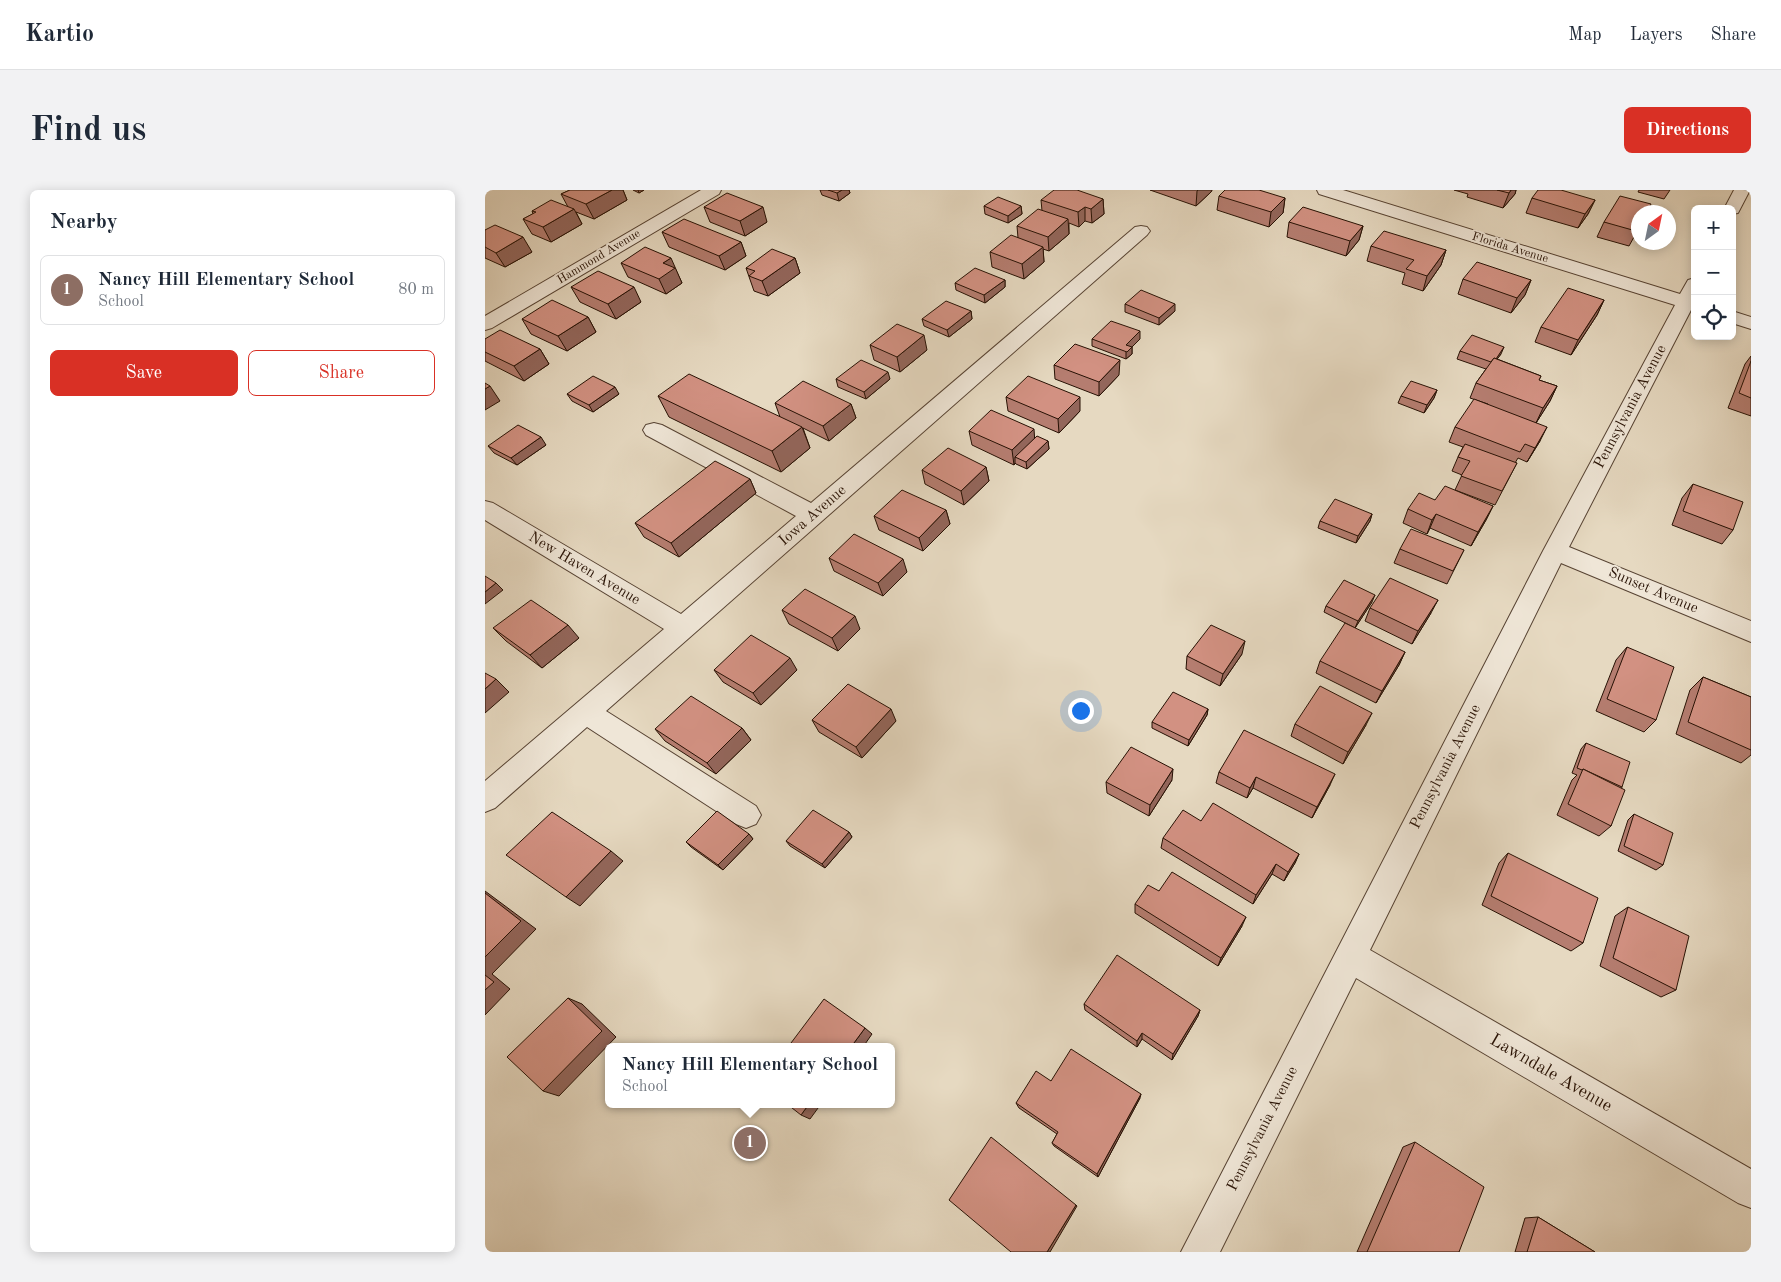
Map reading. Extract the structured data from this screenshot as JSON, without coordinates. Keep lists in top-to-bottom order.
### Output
{
  "streets": {
    "street": [
      "Florida Avenue",
      "Hammond Avenue",
      "Pennsylvania Avenue",
      "Iowa Avenue",
      "New Haven Avenue",
      "Sunset Avenue",
      "Lawndale Avenue"
    ]
  },
  "crossings": [
    ["Pennsylvania Avenue", "Sunset Avenue"],
    ["Pennsylvania Avenue", "Lawndale Avenue"],
    ["Iowa Avenue", "New Haven Avenue"]
  ],
  "north": "top right",
  "page": {
    "header": "Kartio",
    "nav": ["Map", "Layers", "Share"],
    "buttons": [
      "Directions",
      ["Save", "Share"]
    ],
    "title": "Find us",
    "heading": "Nearby",
    "map_buttons": ["+", "−"],
    "list": [
      {
        "mark": "1",
        "name": "Nancy Hill Elementary School",
        "note": "School",
        "value": "80 m"
      }
    ],
    "popup": ["Nancy Hill Elementary School", "School"],
    "pins": "1"
  }
}
